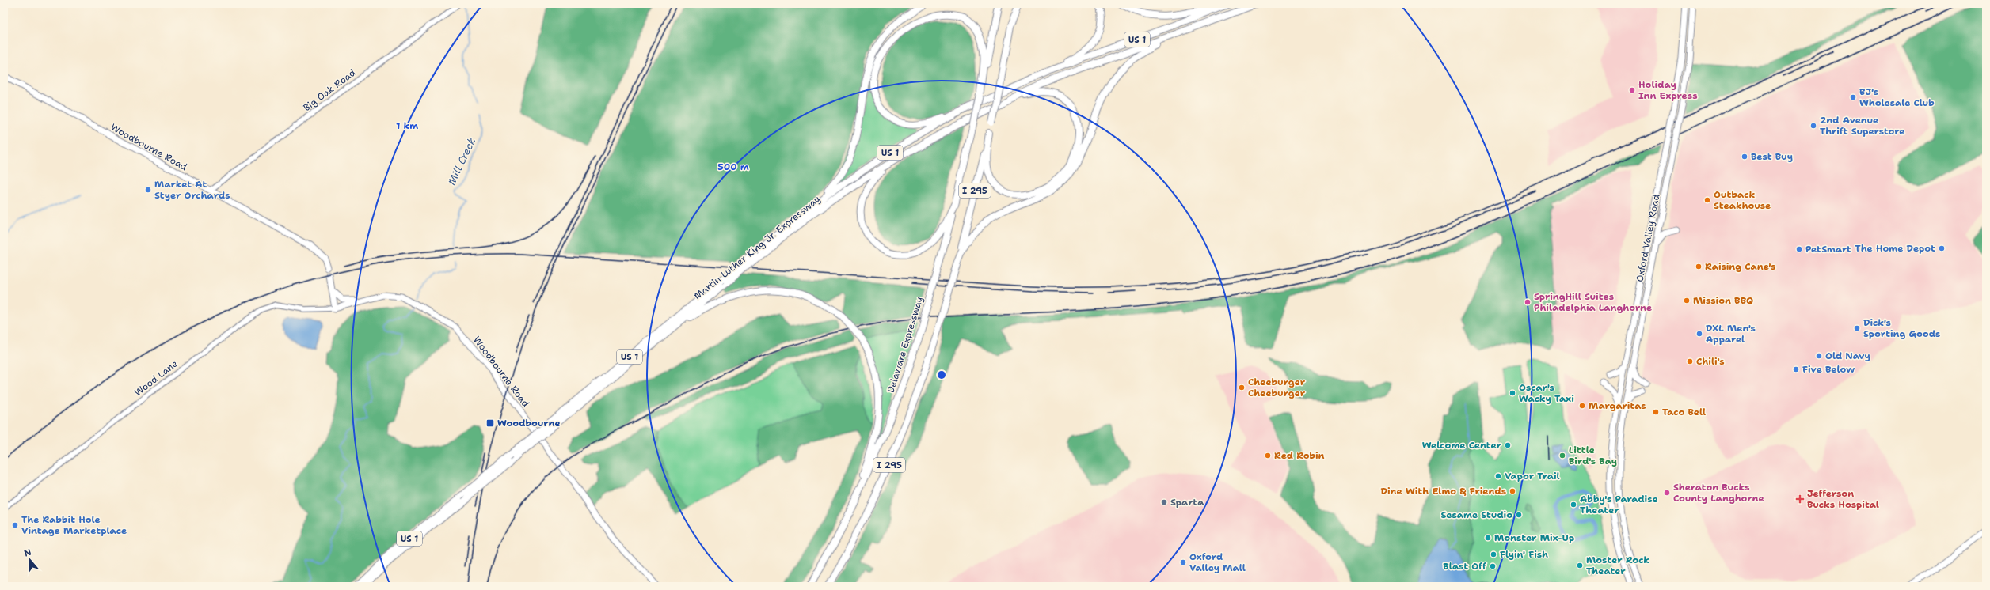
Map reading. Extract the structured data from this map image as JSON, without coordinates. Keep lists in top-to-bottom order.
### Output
{
  "streets": {
    "highway": [
      "US 1",
      "I 295",
      "Martin Luther King Jr. Expressway",
      "Delaware Expressway"
    ],
    "main road": ["Woodbourne Road", "Oxford Valley Road"],
    "street": ["Big Oak Road", "Wood Lane"]
  },
  "crossings": [
    ["Big Oak Road", "Woodbourne Road"],
    ["Woodbourne Road", "Wood Lane"],
    ["I 295", "Delaware Expressway"]
  ],
  "water": ["Mill Creek"],
  "places": {
    "other": [
      "Holiday Inn Express",
      "BJ's Wholesale Club",
      "2nd Avenue Thrift Superstore",
      "Best Buy",
      "Market At Styer Orchards",
      "Outback Steakhouse",
      "The Home Depot",
      "PetSmart",
      "Raising Cane's",
      "Mission BBQ",
      "SpringHill Suites Philadelphia Langhorne",
      "Dick's Sporting Goods",
      "DXL Men's Apparel",
      "Old Navy",
      "Chili's",
      "Five Below",
      "Cheeburger Cheeburger",
      "Oscar's Wacky Taxi",
      "Margaritas",
      "Taco Bell",
      "Welcome Center",
      "Red Robin",
      "Little Bird's Bay",
      "Vapor Trail",
      "Dine With Elmo & Friends",
      "Sheraton Bucks County Langhorne",
      "Sparta",
      "Abby's Paradise Theater",
      "Sesame Studio",
      "The Rabbit Hole Vintage Marketplace",
      "Monster Mix-Up",
      "Flyin' Fish",
      "Oxford Valley Mall",
      "Moster Rock Theater",
      "Blast Off"
    ],
    "transit": ["Woodbourne"],
    "health": ["Jefferson Bucks Hospital"]
  },
  "north": "top",
  "rings": ["1 km", "500 m"]
}
